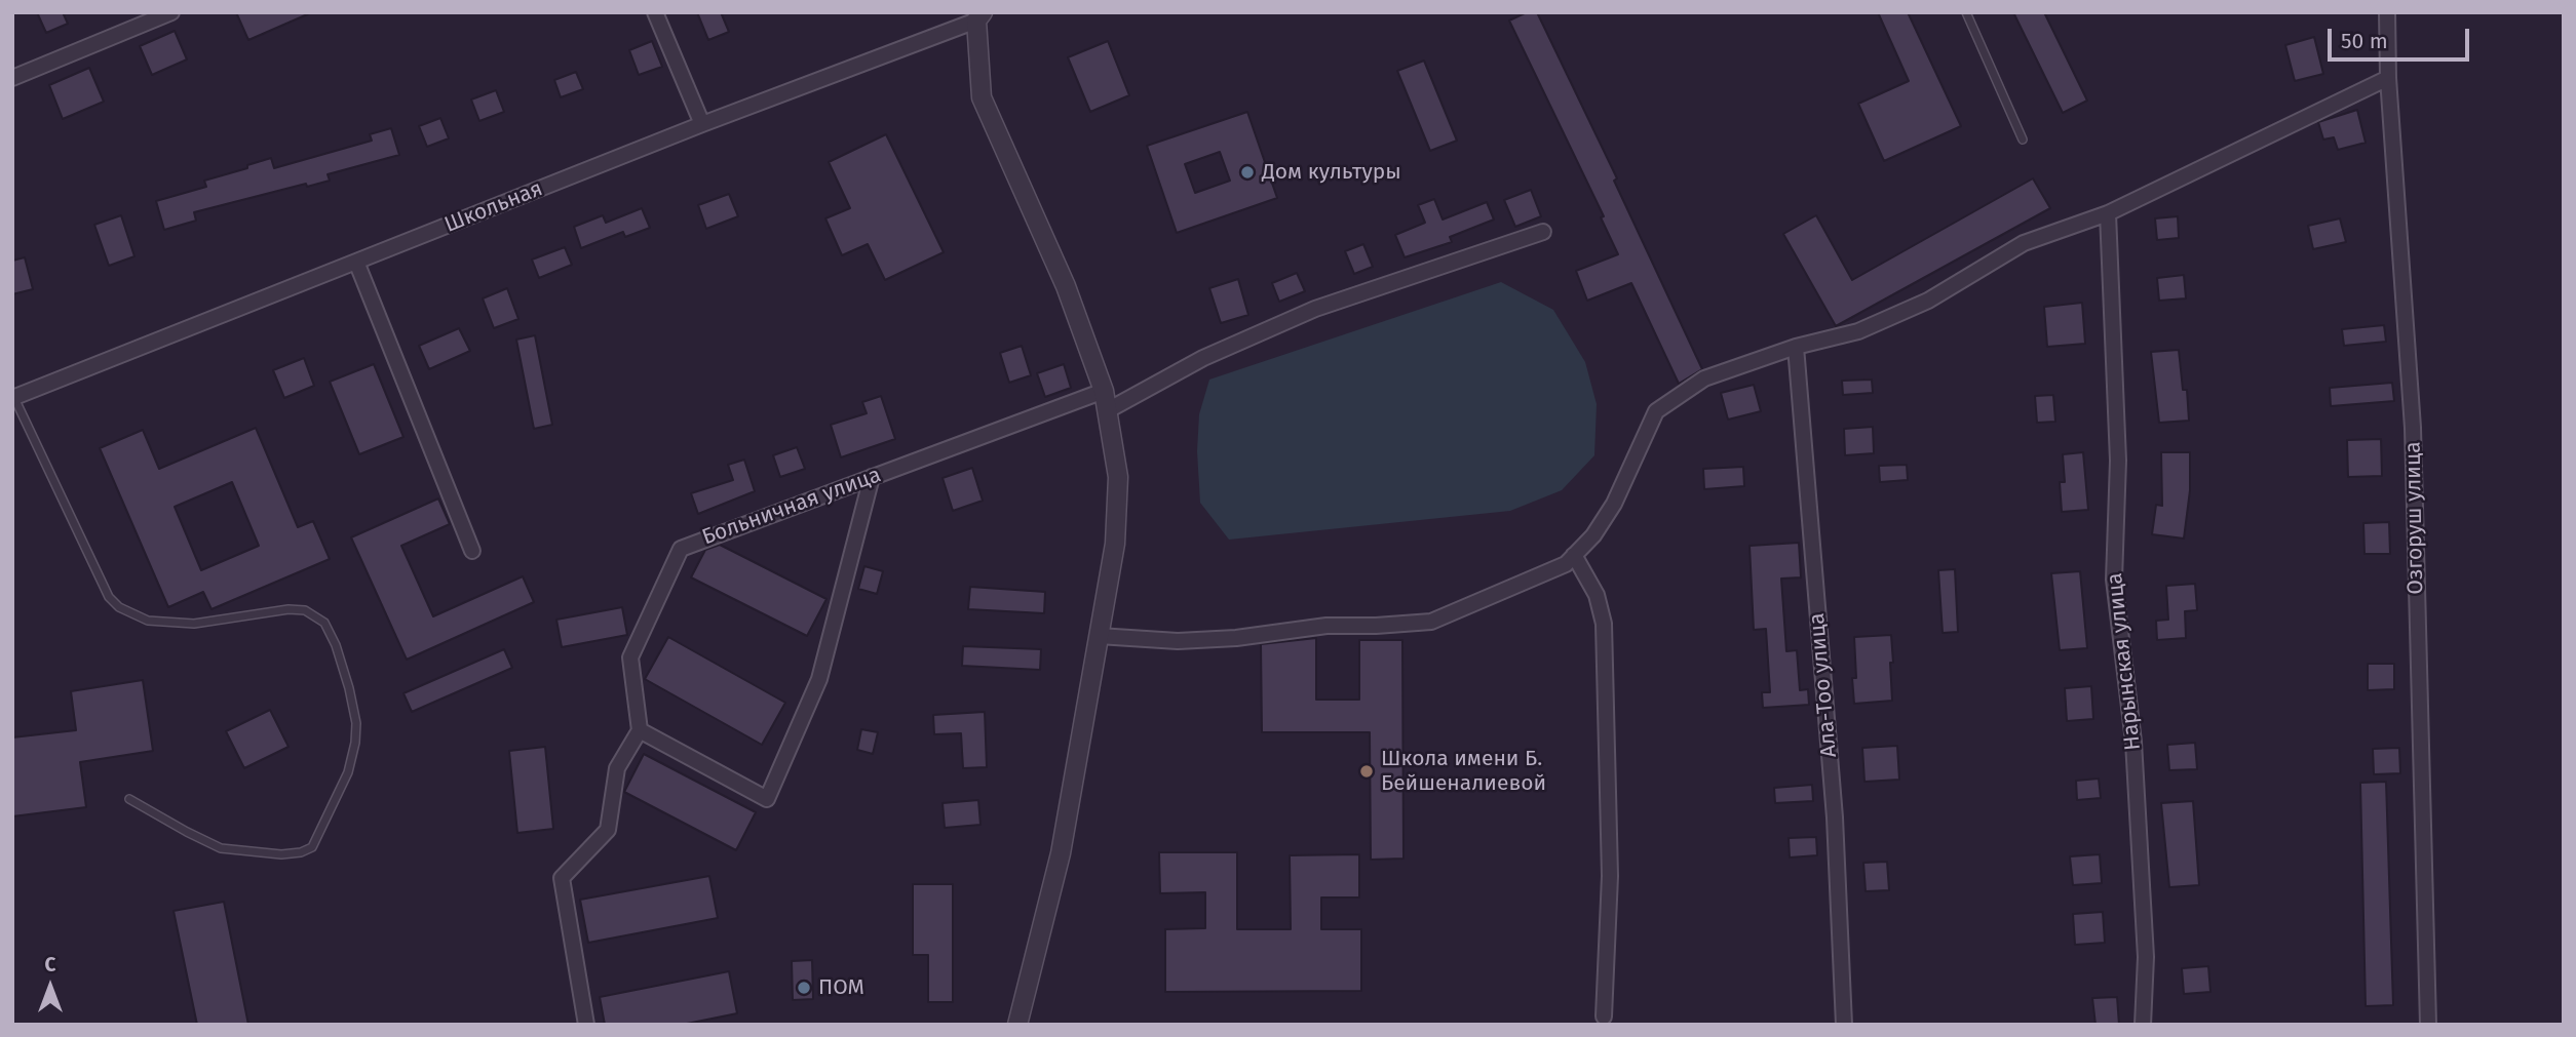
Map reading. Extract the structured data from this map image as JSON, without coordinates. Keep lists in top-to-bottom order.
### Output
{
  "streets": {
    "street": [
      "Школьная",
      "Больничная улица",
      "Озгоруш улица",
      "Нарынская улица",
      "Ала-Тоо улица"
    ]
  },
  "places": ["Дом культуры", "Школа имени Б. Бейшеналиевой", "ПОМ"],
  "scale_bar": "50 m",
  "north": "top"
}
